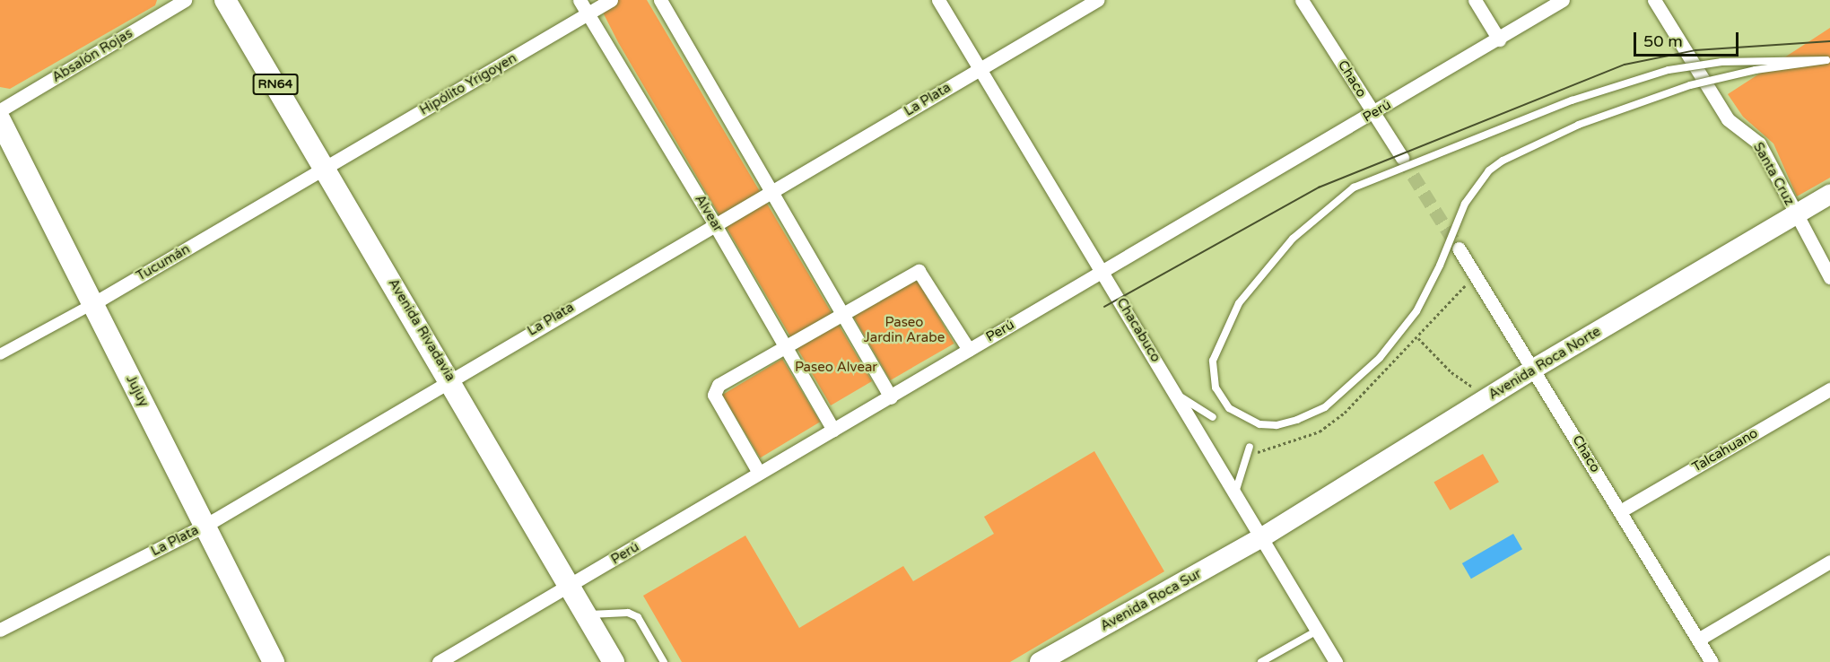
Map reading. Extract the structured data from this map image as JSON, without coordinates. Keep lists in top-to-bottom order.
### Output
{
  "streets": {
    "main road": [
      "RN64",
      "Avenida Rivadavia",
      "Avenida Roca Norte",
      "Jujuy",
      "Avenida Roca Sur"
    ],
    "street": [
      "Absalón Rojas",
      "Chaco",
      "Hipólito Yrigoyen",
      "La Plata",
      "Perú",
      "Santa Cruz",
      "Alvear",
      "Tucumán",
      "Chacabuco",
      "Talcahuano"
    ]
  },
  "crossings": [
    ["Chaco", "Perú"],
    ["Chaco", "Avenida Roca Norte"],
    ["Chaco", "Talcahuano"],
    ["Hipólito Yrigoyen", "Alvear"],
    ["Hipólito Yrigoyen", "Tucumán"],
    ["Hipólito Yrigoyen", "Avenida Rivadavia"],
    ["La Plata", "Alvear"],
    ["La Plata", "Avenida Rivadavia"],
    ["La Plata", "Chacabuco"],
    ["La Plata", "Jujuy"],
    ["Perú", "Alvear"],
    ["Perú", "Avenida Rivadavia"],
    ["Perú", "Chacabuco"],
    ["Santa Cruz", "Avenida Roca Norte"],
    ["Tucumán", "Avenida Rivadavia"],
    ["Tucumán", "Jujuy"],
    ["Chacabuco", "Avenida Roca Norte"],
    ["Chacabuco", "Avenida Roca Sur"],
    ["Avenida Roca Norte", "Avenida Roca Sur"]
  ],
  "parks": ["Paseo Jardin Arabe", "Paseo Alvear"],
  "scale_bar": "50 m"
}
